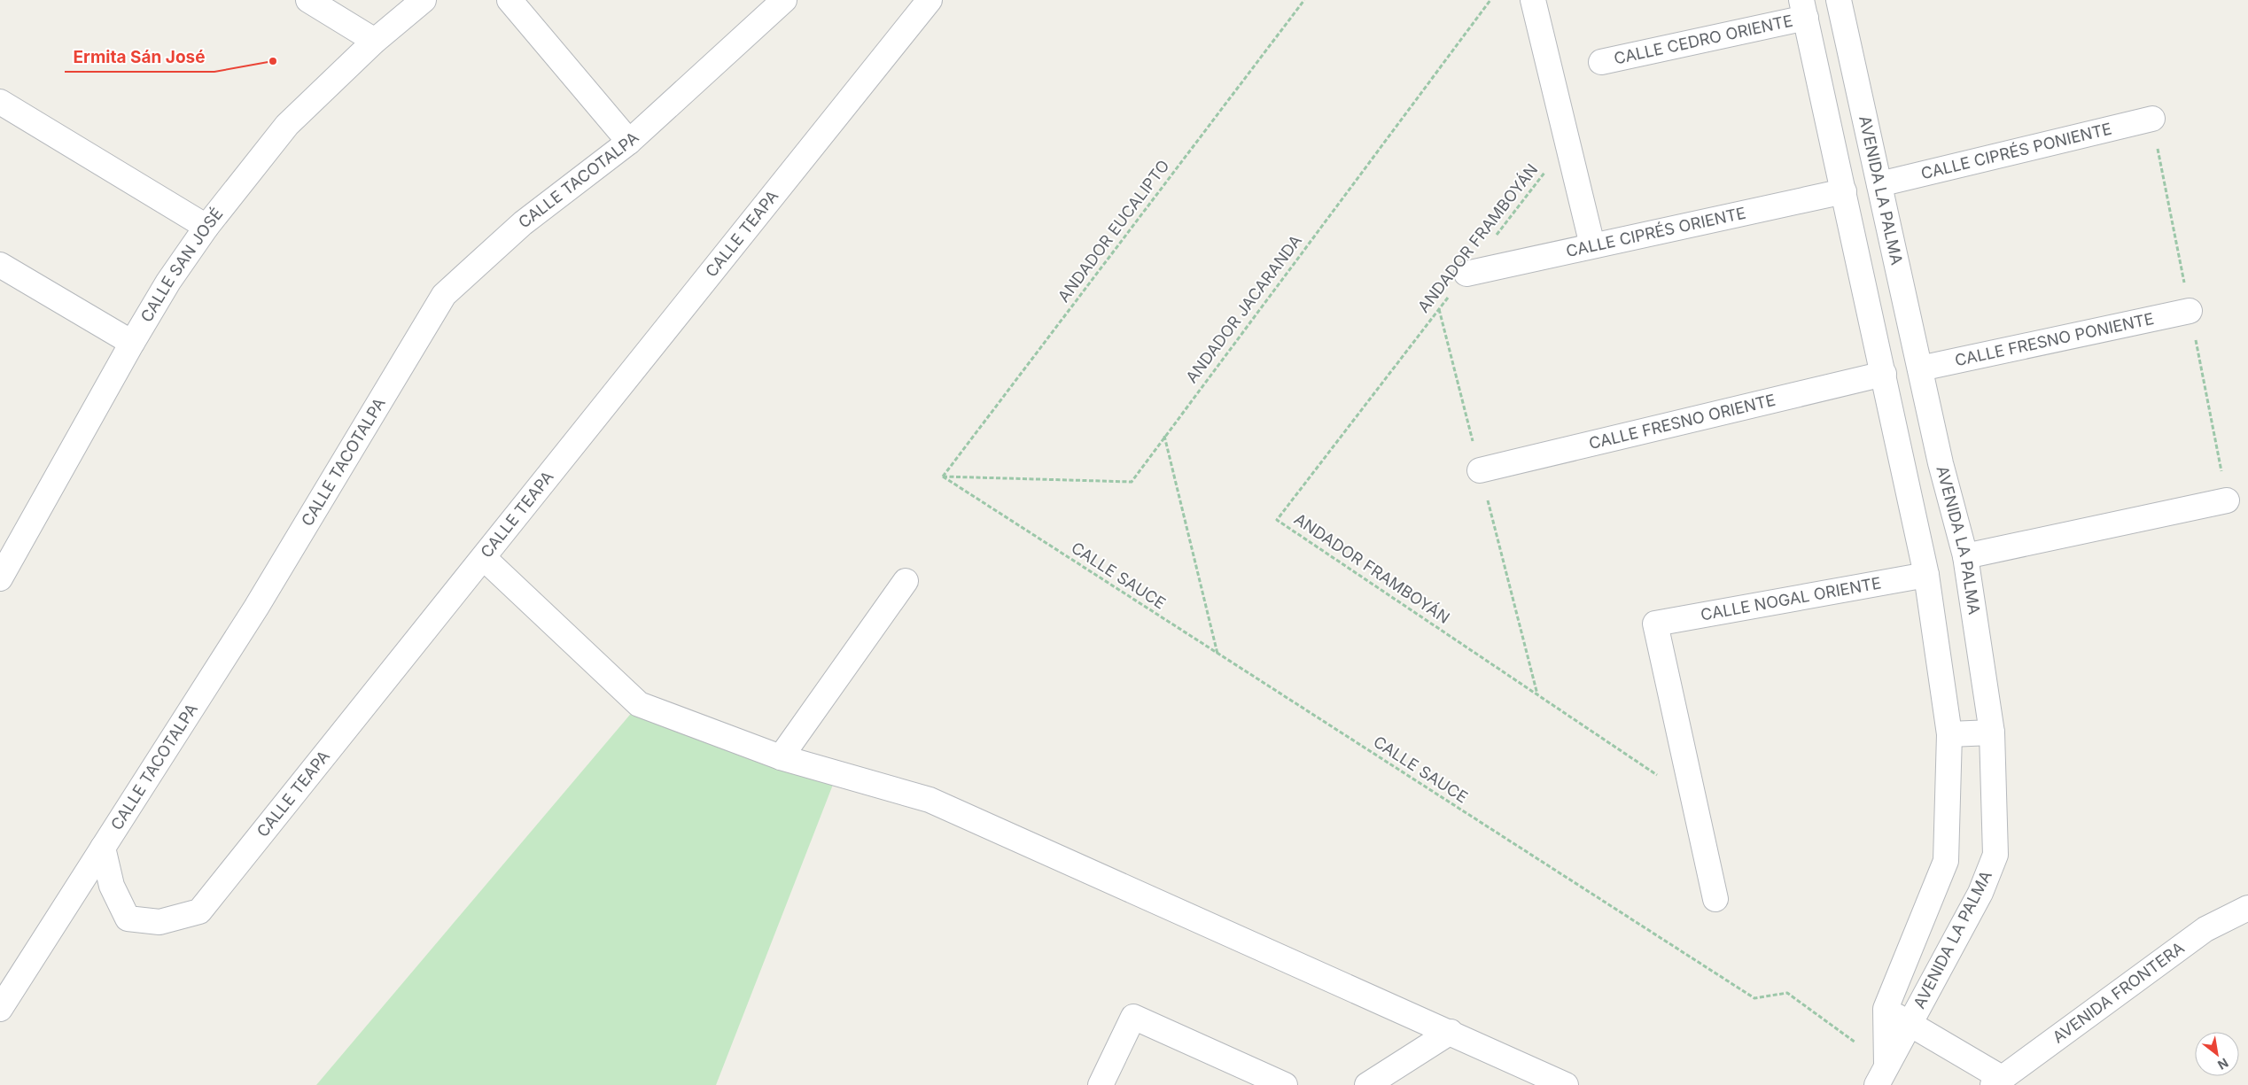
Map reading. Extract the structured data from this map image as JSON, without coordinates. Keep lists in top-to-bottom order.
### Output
{
  "streets": {
    "street": [
      "CALLE CEDRO ORIENTE",
      "CALLE CIPRÉS PONIENTE",
      "CALLE TACOTALPA",
      "AVENIDA LA PALMA",
      "CALLE CIPRÉS ORIENTE",
      "CALLE TEAPA",
      "CALLE SAN JOSÉ",
      "CALLE FRESNO PONIENTE",
      "CALLE FRESNO ORIENTE",
      "CALLE NOGAL ORIENTE",
      "AVENIDA FRONTERA"
    ],
    "path": [
      "ANDADOR EUCALIPTO",
      "ANDADOR FRAMBOYÁN",
      "ANDADOR JACARANDA",
      "CALLE SAUCE"
    ]
  },
  "crossings": [
    ["CALLE CEDRO ORIENTE", "AVENIDA LA PALMA"],
    ["CALLE CIPRÉS PONIENTE", "AVENIDA LA PALMA"],
    ["CALLE TACOTALPA", "CALLE TEAPA"],
    ["AVENIDA LA PALMA", "CALLE CIPRÉS ORIENTE"],
    ["AVENIDA LA PALMA", "CALLE FRESNO PONIENTE"],
    ["AVENIDA LA PALMA", "CALLE FRESNO ORIENTE"],
    ["AVENIDA LA PALMA", "CALLE SAUCE"],
    ["AVENIDA LA PALMA", "CALLE NOGAL ORIENTE"],
    ["ANDADOR EUCALIPTO", "ANDADOR JACARANDA"],
    ["ANDADOR EUCALIPTO", "CALLE SAUCE"],
    ["CALLE CIPRÉS ORIENTE", "ANDADOR FRAMBOYÁN"],
    ["ANDADOR FRAMBOYÁN", "CALLE NOGAL ORIENTE"],
    ["ANDADOR JACARANDA", "CALLE SAUCE"]
  ],
  "places": ["Ermita Sán José"],
  "north": "bottom right"
}
